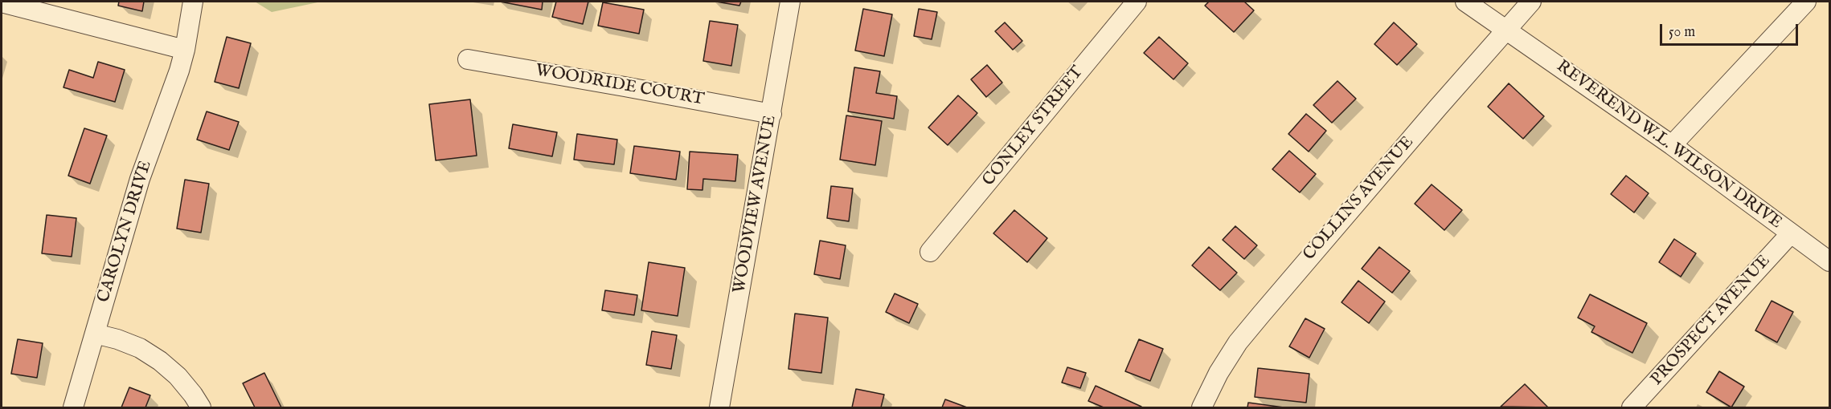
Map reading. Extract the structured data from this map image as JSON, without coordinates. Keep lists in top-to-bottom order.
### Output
{
  "streets": {
    "street": [
      "WOODRIDE COURT",
      "CONLEY STREET",
      "REVEREND W.L. WILSON DRIVE",
      "COLLINS AVENUE",
      "WOODVIEW AVENUE",
      "CAROLYN DRIVE",
      "PROSPECT AVENUE"
    ]
  },
  "crossings": [
    ["WOODRIDE COURT", "WOODVIEW AVENUE"],
    ["REVEREND W.L. WILSON DRIVE", "COLLINS AVENUE"],
    ["REVEREND W.L. WILSON DRIVE", "PROSPECT AVENUE"]
  ],
  "scale_bar": "50 m"
}
